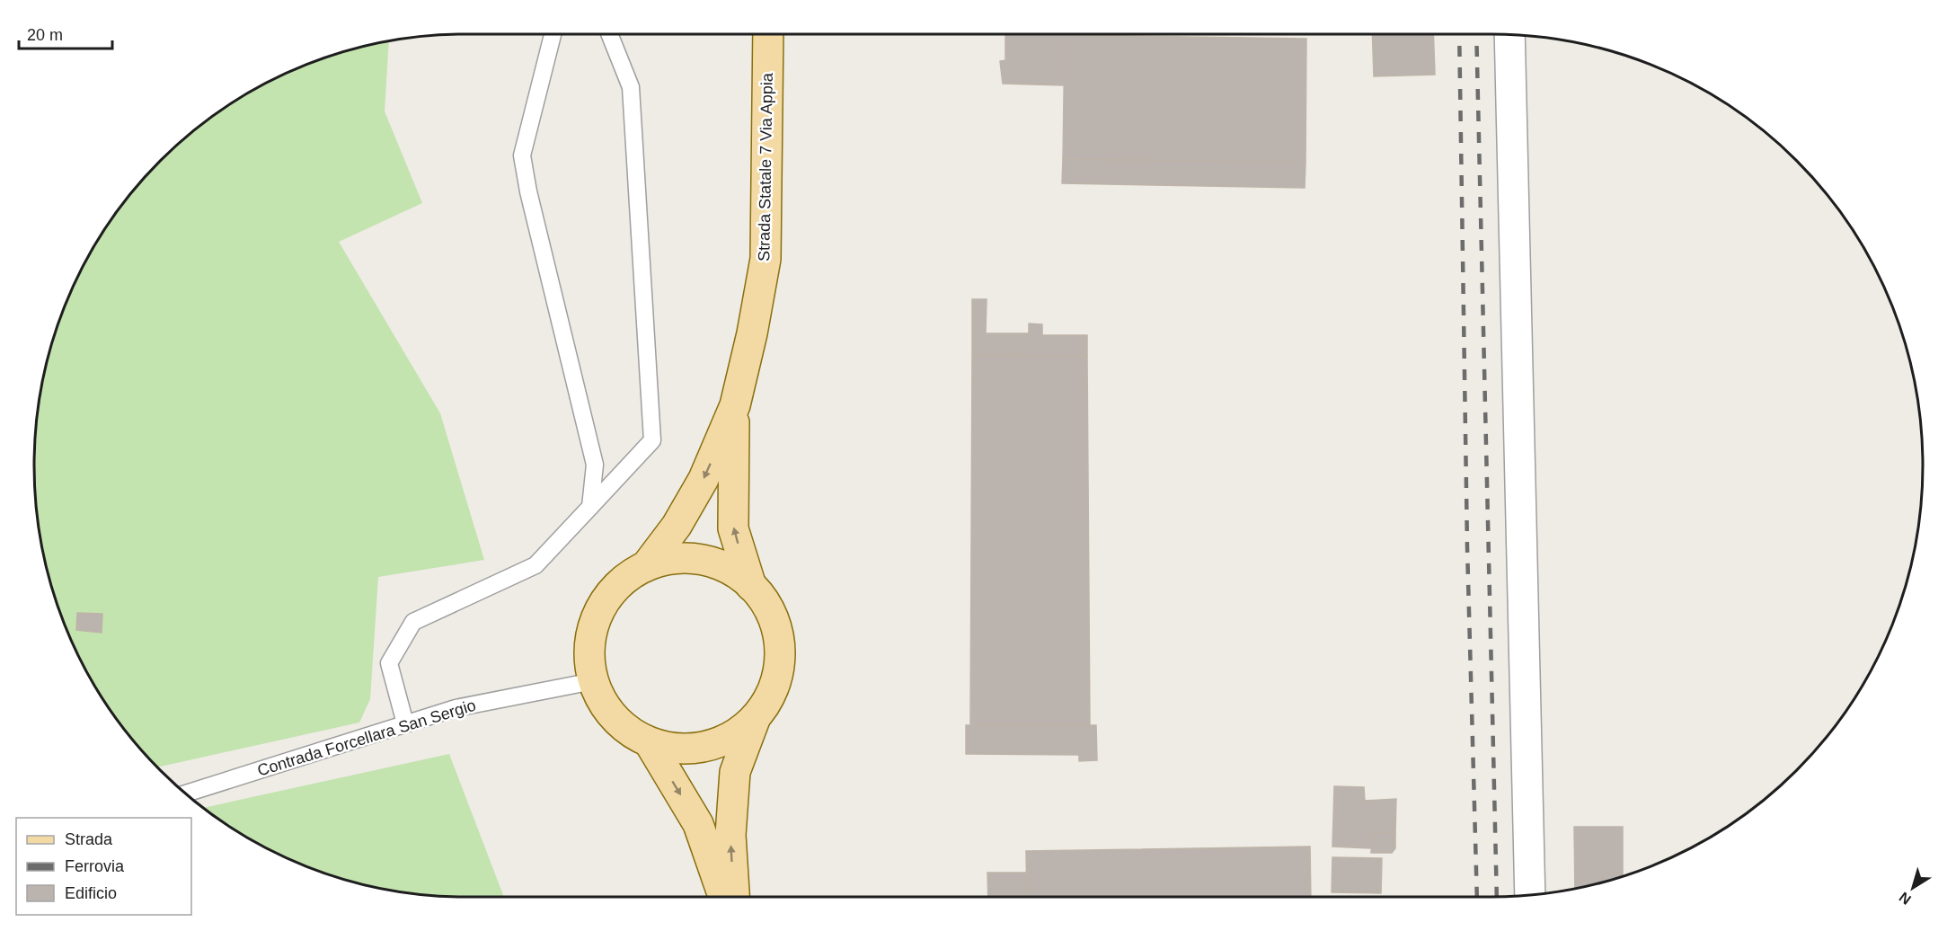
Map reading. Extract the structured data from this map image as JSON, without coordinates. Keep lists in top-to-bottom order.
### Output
{
  "streets": {
    "main road": ["Strada Statale 7 Via Appia"],
    "lane": ["Contrada Forcellara San Sergio"]
  },
  "crossings": [
    ["Strada Statale 7 Via Appia", "Contrada Forcellara San Sergio"]
  ],
  "legend": ["Strada", "Ferrovia", "Edificio"],
  "scale_bar": "20 m",
  "north": "bottom left"
}
